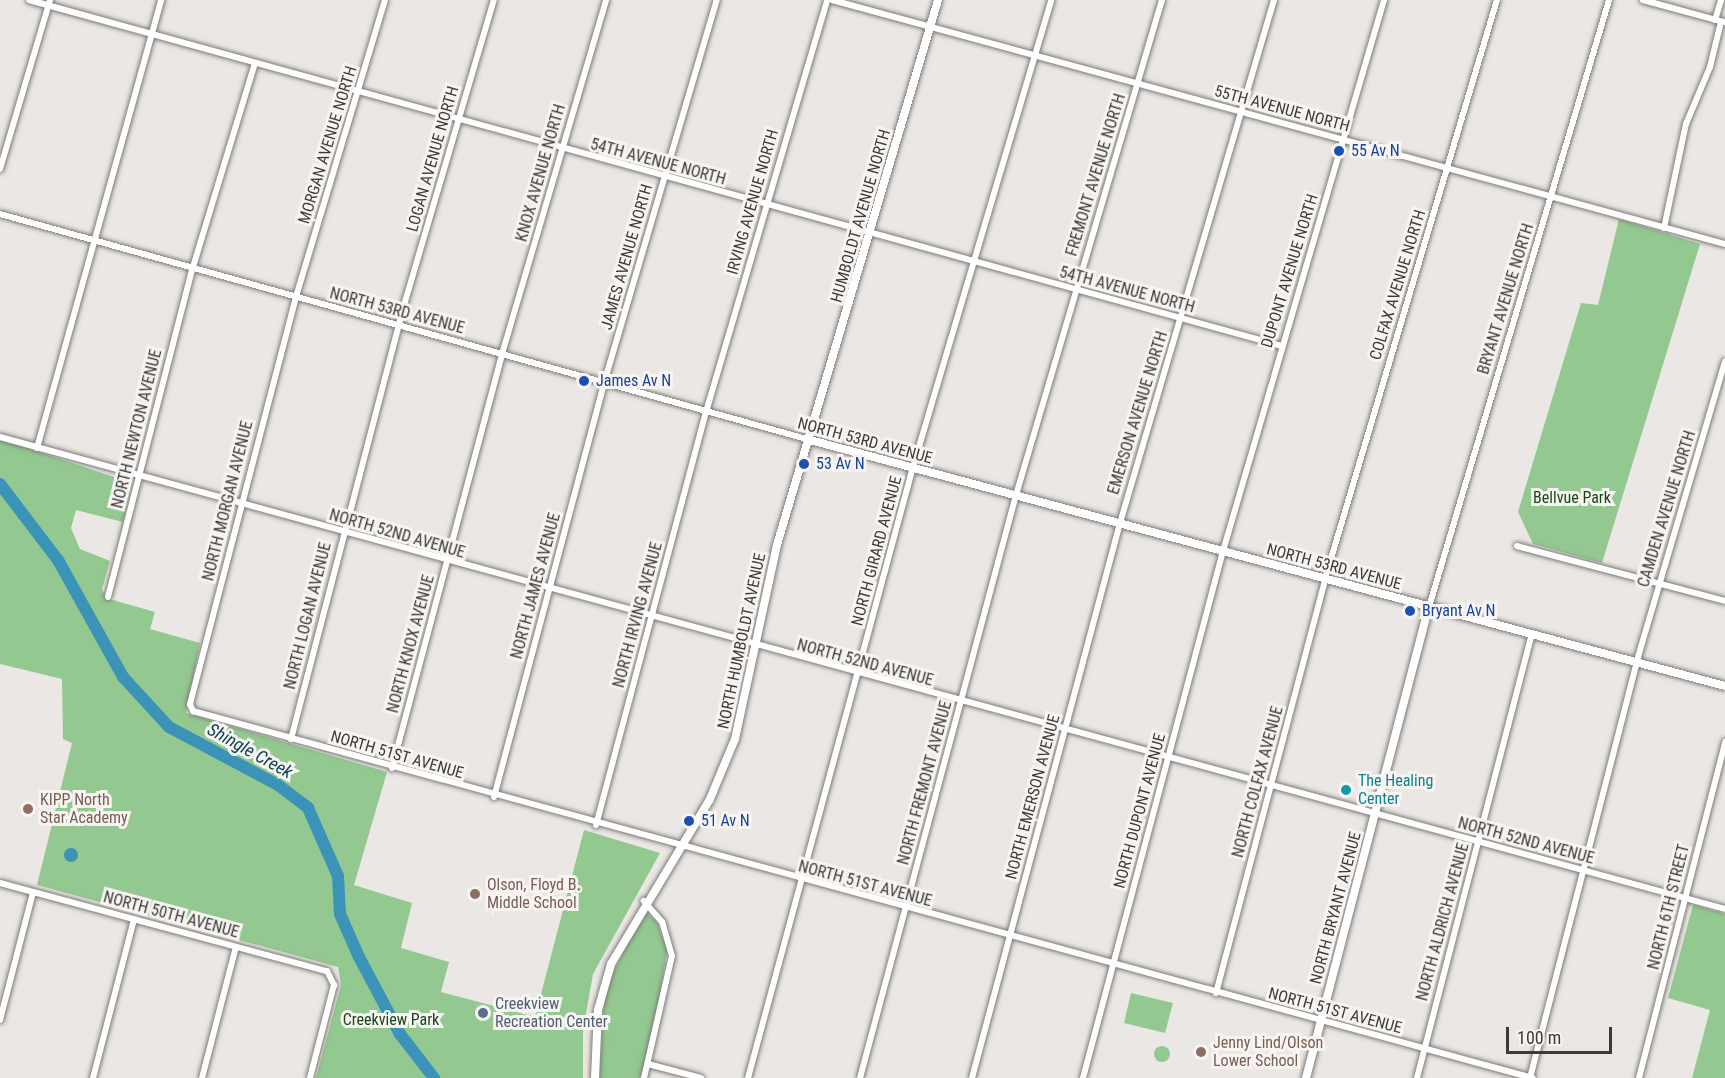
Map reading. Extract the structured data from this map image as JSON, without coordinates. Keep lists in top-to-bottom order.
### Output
{
  "streets": {
    "street": [
      "55TH AVENUE NORTH",
      "MORGAN AVENUE NORTH",
      "LOGAN AVENUE NORTH",
      "54TH AVENUE NORTH",
      "KNOX AVENUE NORTH",
      "FREMONT AVENUE NORTH",
      "IRVING AVENUE NORTH",
      "HUMBOLDT AVENUE NORTH",
      "JAMES AVENUE NORTH",
      "DUPONT AVENUE NORTH",
      "COLFAX AVENUE NORTH",
      "BRYANT AVENUE NORTH",
      "NORTH 53RD AVENUE",
      "EMERSON AVENUE NORTH",
      "NORTH NEWTON AVENUE",
      "NORTH MORGAN AVENUE",
      "CAMDEN AVENUE NORTH",
      "NORTH 52ND AVENUE",
      "NORTH GIRARD AVENUE",
      "NORTH JAMES AVENUE",
      "NORTH IRVING AVENUE",
      "NORTH LOGAN AVENUE",
      "NORTH HUMBOLDT AVENUE",
      "NORTH KNOX AVENUE",
      "NORTH 51ST AVENUE",
      "NORTH COLFAX AVENUE",
      "NORTH FREMONT AVENUE",
      "NORTH EMERSON AVENUE",
      "NORTH DUPONT AVENUE",
      "NORTH 6TH STREET",
      "NORTH BRYANT AVENUE",
      "NORTH 50TH AVENUE",
      "NORTH ALDRICH AVENUE"
    ]
  },
  "crossings": [
    ["55TH AVENUE NORTH", "FREMONT AVENUE NORTH"],
    ["55TH AVENUE NORTH", "HUMBOLDT AVENUE NORTH"],
    ["55TH AVENUE NORTH", "DUPONT AVENUE NORTH"],
    ["55TH AVENUE NORTH", "COLFAX AVENUE NORTH"],
    ["55TH AVENUE NORTH", "BRYANT AVENUE NORTH"],
    ["55TH AVENUE NORTH", "EMERSON AVENUE NORTH"],
    ["55TH AVENUE NORTH", "NORTH GIRARD AVENUE"],
    ["MORGAN AVENUE NORTH", "54TH AVENUE NORTH"],
    ["MORGAN AVENUE NORTH", "NORTH 53RD AVENUE"],
    ["MORGAN AVENUE NORTH", "NORTH MORGAN AVENUE"],
    ["LOGAN AVENUE NORTH", "54TH AVENUE NORTH"],
    ["LOGAN AVENUE NORTH", "NORTH 53RD AVENUE"],
    ["LOGAN AVENUE NORTH", "NORTH LOGAN AVENUE"],
    ["54TH AVENUE NORTH", "KNOX AVENUE NORTH"],
    ["54TH AVENUE NORTH", "FREMONT AVENUE NORTH"],
    ["54TH AVENUE NORTH", "IRVING AVENUE NORTH"],
    ["54TH AVENUE NORTH", "HUMBOLDT AVENUE NORTH"],
    ["54TH AVENUE NORTH", "JAMES AVENUE NORTH"],
    ["54TH AVENUE NORTH", "DUPONT AVENUE NORTH"],
    ["54TH AVENUE NORTH", "EMERSON AVENUE NORTH"],
    ["54TH AVENUE NORTH", "NORTH NEWTON AVENUE"],
    ["54TH AVENUE NORTH", "NORTH GIRARD AVENUE"],
    ["KNOX AVENUE NORTH", "NORTH 53RD AVENUE"],
    ["KNOX AVENUE NORTH", "NORTH KNOX AVENUE"],
    ["FREMONT AVENUE NORTH", "NORTH 53RD AVENUE"],
    ["FREMONT AVENUE NORTH", "NORTH FREMONT AVENUE"],
    ["IRVING AVENUE NORTH", "NORTH 53RD AVENUE"],
    ["IRVING AVENUE NORTH", "NORTH IRVING AVENUE"],
    ["HUMBOLDT AVENUE NORTH", "NORTH 53RD AVENUE"],
    ["HUMBOLDT AVENUE NORTH", "NORTH HUMBOLDT AVENUE"],
    ["JAMES AVENUE NORTH", "NORTH 53RD AVENUE"],
    ["JAMES AVENUE NORTH", "NORTH JAMES AVENUE"],
    ["DUPONT AVENUE NORTH", "NORTH 53RD AVENUE"],
    ["DUPONT AVENUE NORTH", "NORTH DUPONT AVENUE"],
    ["COLFAX AVENUE NORTH", "NORTH 53RD AVENUE"],
    ["COLFAX AVENUE NORTH", "NORTH COLFAX AVENUE"],
    ["BRYANT AVENUE NORTH", "NORTH 53RD AVENUE"],
    ["BRYANT AVENUE NORTH", "NORTH BRYANT AVENUE"],
    ["NORTH 53RD AVENUE", "EMERSON AVENUE NORTH"],
    ["NORTH 53RD AVENUE", "NORTH NEWTON AVENUE"],
    ["NORTH 53RD AVENUE", "NORTH MORGAN AVENUE"],
    ["NORTH 53RD AVENUE", "CAMDEN AVENUE NORTH"],
    ["NORTH 53RD AVENUE", "NORTH GIRARD AVENUE"],
    ["NORTH 53RD AVENUE", "NORTH JAMES AVENUE"],
    ["NORTH 53RD AVENUE", "NORTH IRVING AVENUE"],
    ["NORTH 53RD AVENUE", "NORTH LOGAN AVENUE"],
    ["NORTH 53RD AVENUE", "NORTH HUMBOLDT AVENUE"],
    ["NORTH 53RD AVENUE", "NORTH KNOX AVENUE"],
    ["NORTH 53RD AVENUE", "NORTH COLFAX AVENUE"],
    ["NORTH 53RD AVENUE", "NORTH FREMONT AVENUE"],
    ["NORTH 53RD AVENUE", "NORTH EMERSON AVENUE"],
    ["NORTH 53RD AVENUE", "NORTH DUPONT AVENUE"],
    ["NORTH 53RD AVENUE", "NORTH BRYANT AVENUE"],
    ["NORTH 53RD AVENUE", "NORTH ALDRICH AVENUE"],
    ["EMERSON AVENUE NORTH", "NORTH EMERSON AVENUE"],
    ["NORTH NEWTON AVENUE", "NORTH 52ND AVENUE"],
    ["NORTH MORGAN AVENUE", "NORTH 52ND AVENUE"],
    ["NORTH MORGAN AVENUE", "NORTH 51ST AVENUE"],
    ["CAMDEN AVENUE NORTH", "NORTH 52ND AVENUE"],
    ["CAMDEN AVENUE NORTH", "NORTH 51ST AVENUE"],
    ["NORTH 52ND AVENUE", "NORTH GIRARD AVENUE"],
    ["NORTH 52ND AVENUE", "NORTH JAMES AVENUE"],
    ["NORTH 52ND AVENUE", "NORTH IRVING AVENUE"],
    ["NORTH 52ND AVENUE", "NORTH LOGAN AVENUE"],
    ["NORTH 52ND AVENUE", "NORTH HUMBOLDT AVENUE"],
    ["NORTH 52ND AVENUE", "NORTH KNOX AVENUE"],
    ["NORTH 52ND AVENUE", "NORTH COLFAX AVENUE"],
    ["NORTH 52ND AVENUE", "NORTH FREMONT AVENUE"],
    ["NORTH 52ND AVENUE", "NORTH EMERSON AVENUE"],
    ["NORTH 52ND AVENUE", "NORTH DUPONT AVENUE"],
    ["NORTH 52ND AVENUE", "NORTH 6TH STREET"],
    ["NORTH 52ND AVENUE", "NORTH BRYANT AVENUE"],
    ["NORTH 52ND AVENUE", "NORTH ALDRICH AVENUE"],
    ["NORTH GIRARD AVENUE", "NORTH 51ST AVENUE"],
    ["NORTH JAMES AVENUE", "NORTH 51ST AVENUE"],
    ["NORTH IRVING AVENUE", "NORTH 51ST AVENUE"],
    ["NORTH LOGAN AVENUE", "NORTH 51ST AVENUE"],
    ["NORTH HUMBOLDT AVENUE", "NORTH 51ST AVENUE"],
    ["NORTH KNOX AVENUE", "NORTH 51ST AVENUE"],
    ["NORTH 51ST AVENUE", "NORTH COLFAX AVENUE"],
    ["NORTH 51ST AVENUE", "NORTH FREMONT AVENUE"],
    ["NORTH 51ST AVENUE", "NORTH EMERSON AVENUE"],
    ["NORTH 51ST AVENUE", "NORTH DUPONT AVENUE"],
    ["NORTH 51ST AVENUE", "NORTH BRYANT AVENUE"],
    ["NORTH 51ST AVENUE", "NORTH ALDRICH AVENUE"]
  ],
  "water": ["Shingle Creek"],
  "parks": ["Bellvue Park", "Creekview Park"],
  "places": [
    "55 Av N",
    "James Av N",
    "53 Av N",
    "Bryant Av N",
    "The Healing Center",
    "KIPP North Star Academy",
    "51 Av N",
    "Olson, Floyd B. Middle School",
    "Creekview Recreation Center",
    "Jenny Lind/Olson Lower School"
  ],
  "scale_bar": "100 m"
}
